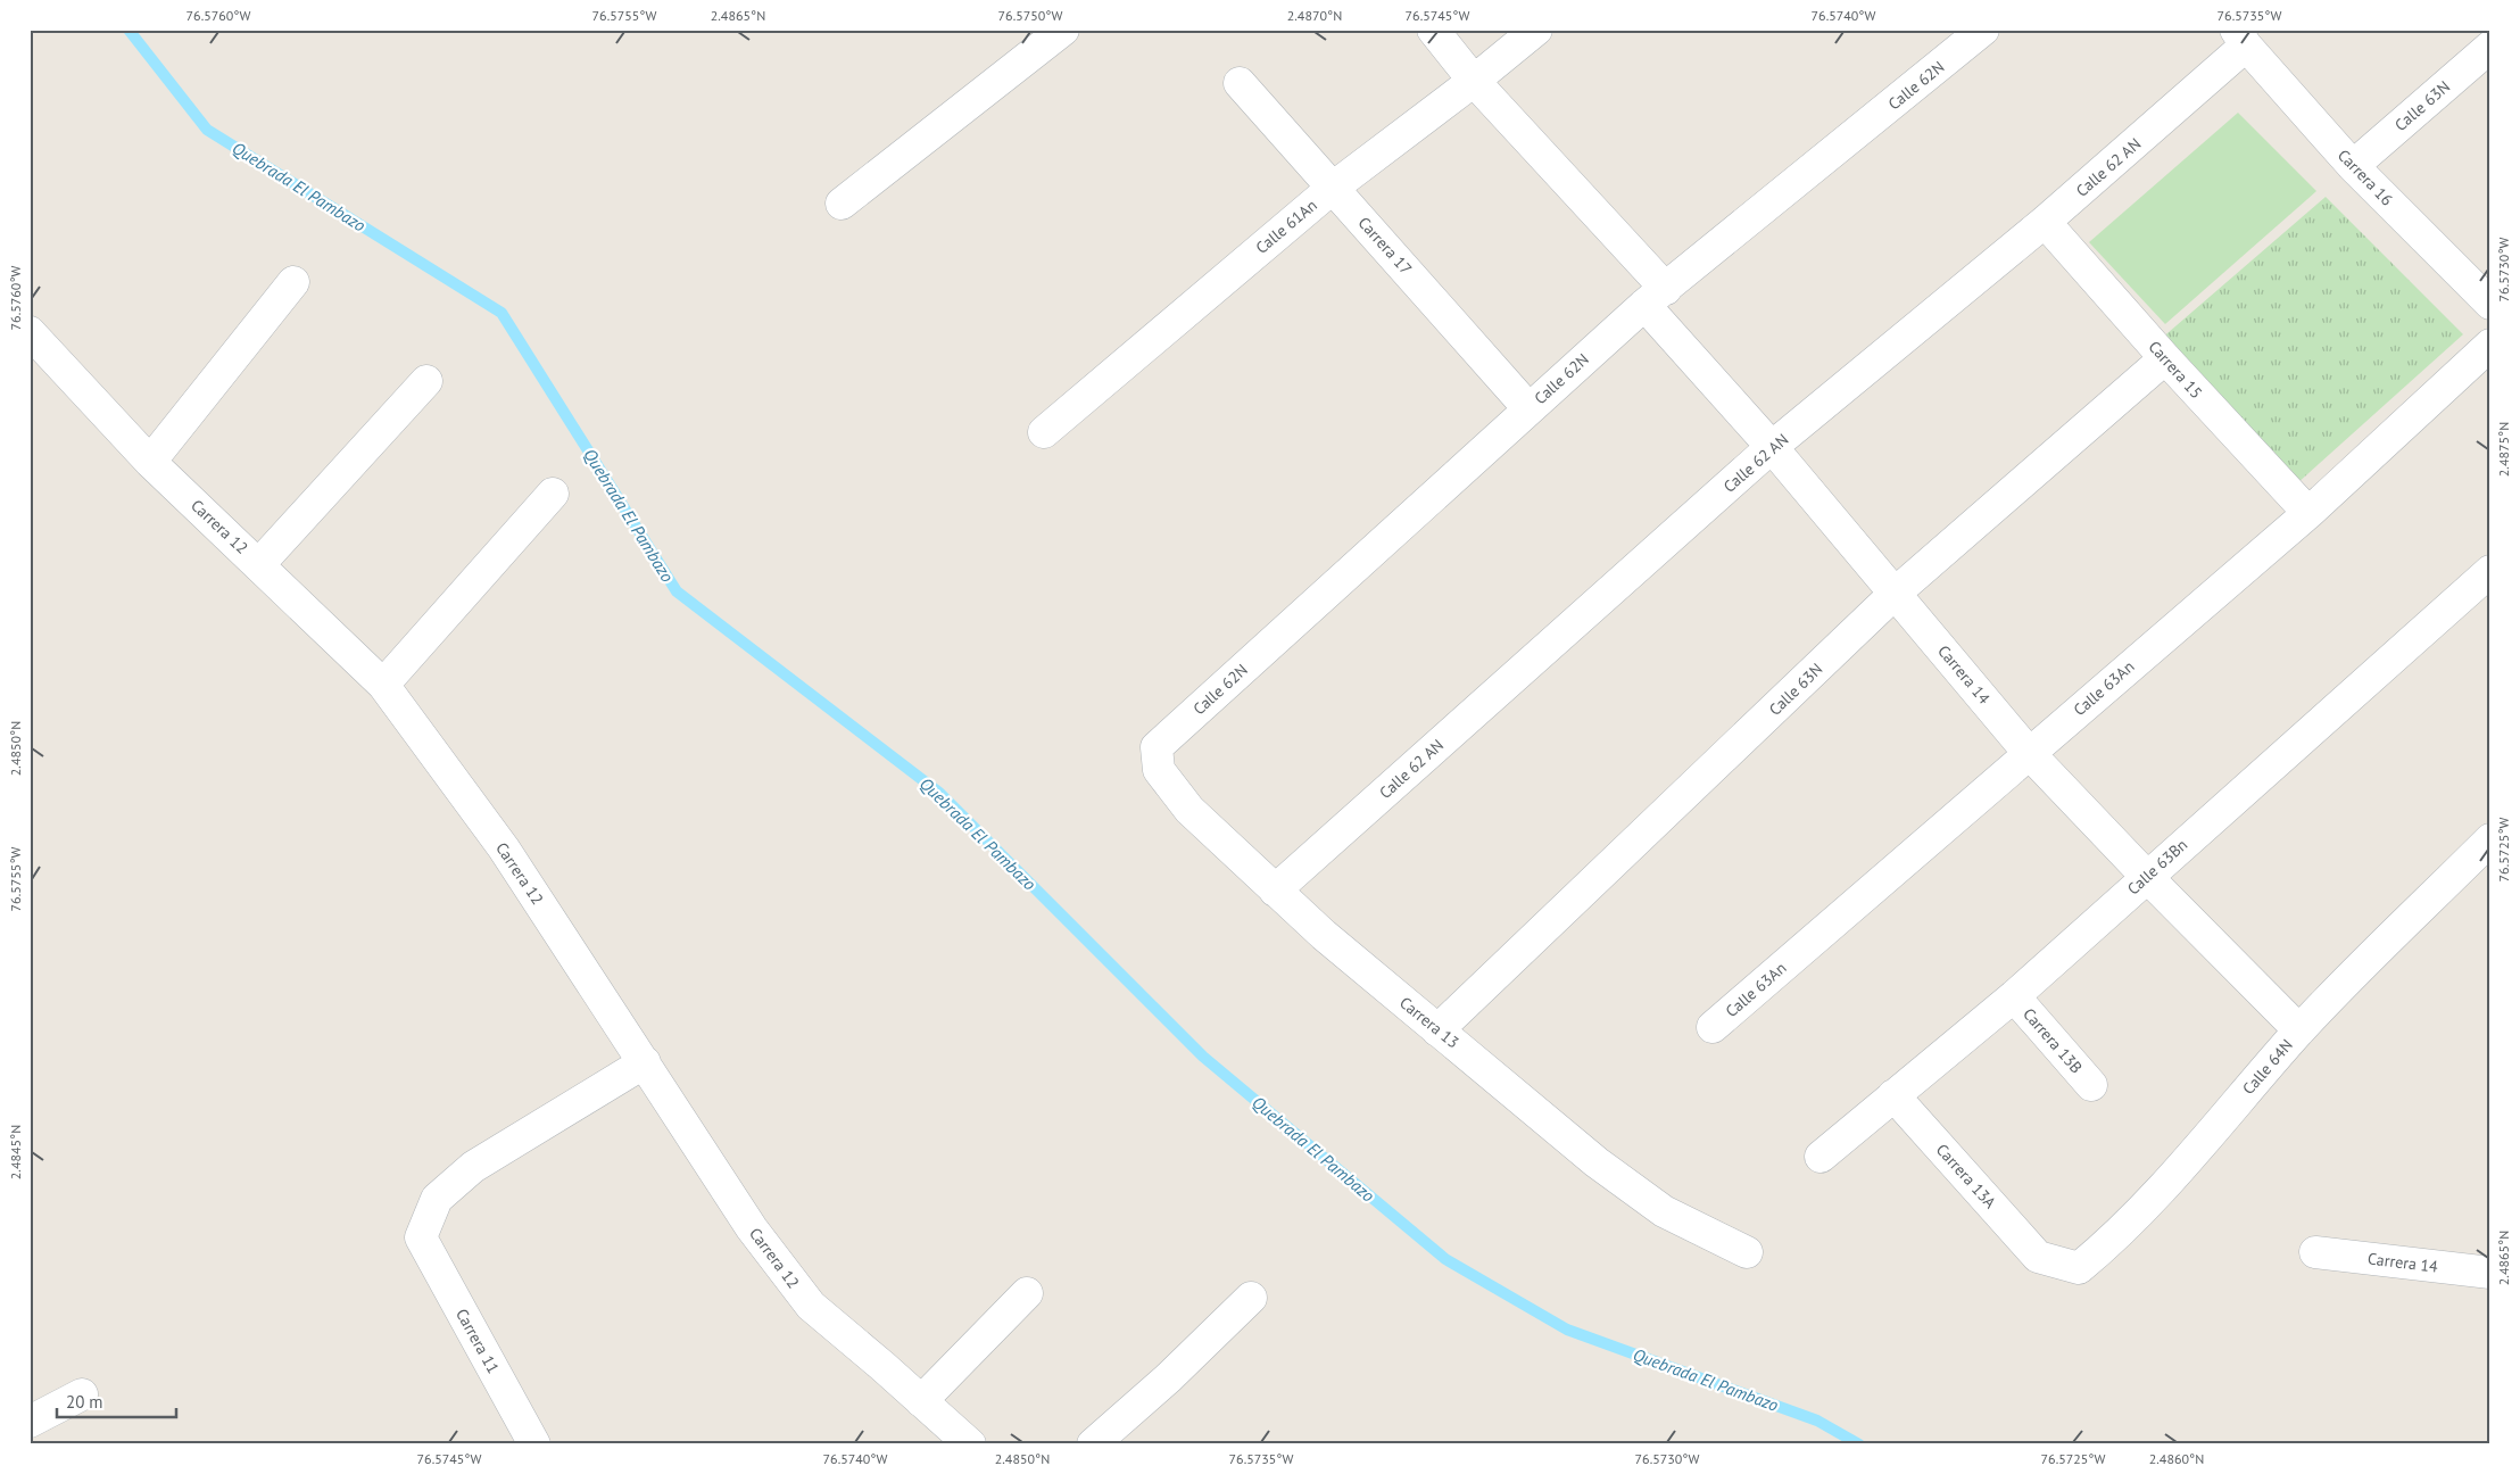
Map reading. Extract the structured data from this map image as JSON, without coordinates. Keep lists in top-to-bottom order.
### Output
{
  "streets": {
    "street": [
      "Calle 62N",
      "Calle 63N",
      "Calle 62 AN",
      "Carrera 16",
      "Calle 61An",
      "Carrera 17",
      "Carrera 15",
      "Carrera 12",
      "Carrera 14",
      "Calle 63An",
      "Calle 63Bn",
      "Carrera 13",
      "Carrera 13B",
      "Calle 64N",
      "Carrera 13A",
      "Carrera 11"
    ]
  },
  "crossings": [
    ["Calle 62N", "Carrera 17"],
    ["Calle 62N", "Carrera 14"],
    ["Calle 62N", "Carrera 13"],
    ["Calle 63N", "Carrera 16"],
    ["Calle 63N", "Carrera 15"],
    ["Calle 63N", "Carrera 14"],
    ["Calle 63N", "Carrera 13"],
    ["Calle 62 AN", "Carrera 16"],
    ["Calle 62 AN", "Carrera 15"],
    ["Calle 62 AN", "Carrera 14"],
    ["Calle 62 AN", "Carrera 13"],
    ["Calle 61An", "Carrera 17"],
    ["Carrera 15", "Calle 63An"],
    ["Carrera 12", "Carrera 11"],
    ["Carrera 14", "Calle 63An"],
    ["Carrera 14", "Calle 63Bn"],
    ["Carrera 14", "Calle 64N"],
    ["Calle 63Bn", "Carrera 13B"],
    ["Calle 63Bn", "Carrera 13A"],
    ["Calle 64N", "Carrera 13A"]
  ],
  "water": ["Quebrada El Pambazo"],
  "scale_bar": "20 m",
  "coordinates": [
    "76.5760°W",
    "76.5755°W",
    "2.4865°N",
    "76.5750°W",
    "2.4870°N",
    "76.5745°W",
    "76.5740°W",
    "76.5735°W",
    "76.5730°W",
    "2.4875°N",
    "2.4850°N",
    "76.5725°W",
    "2.4845°N",
    "2.4860°N"
  ]
}
